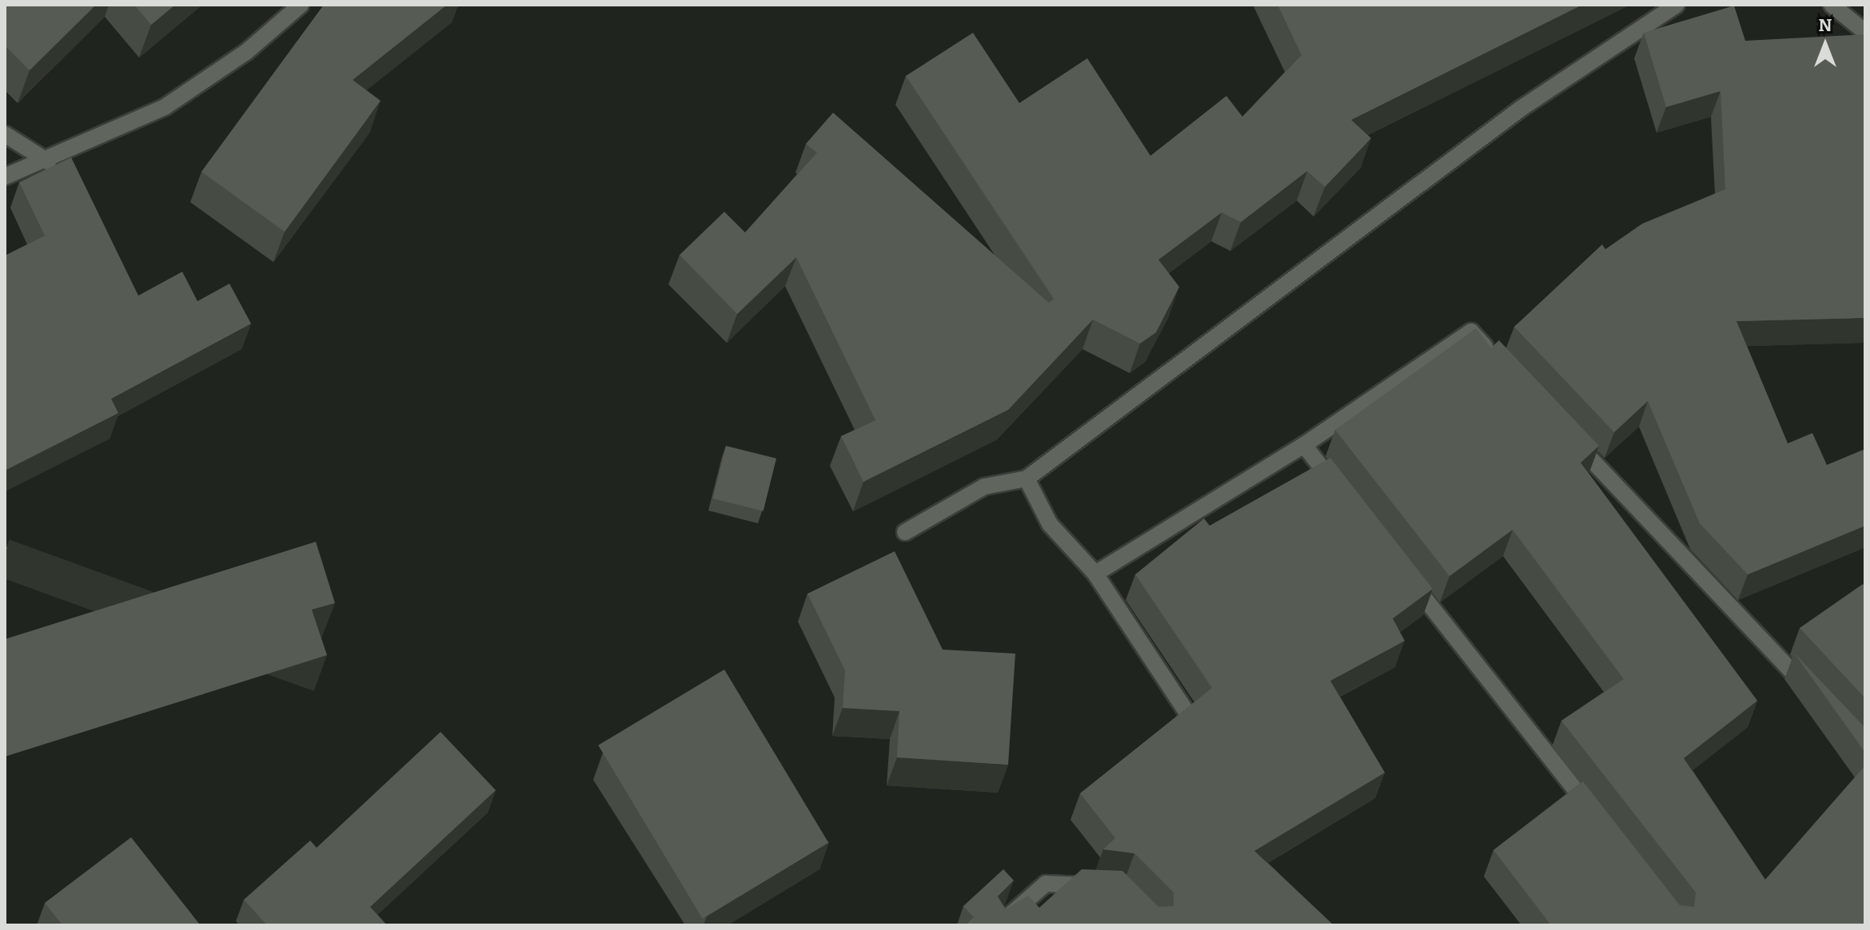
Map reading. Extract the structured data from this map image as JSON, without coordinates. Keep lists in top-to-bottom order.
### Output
{
  "north": "top"
}
